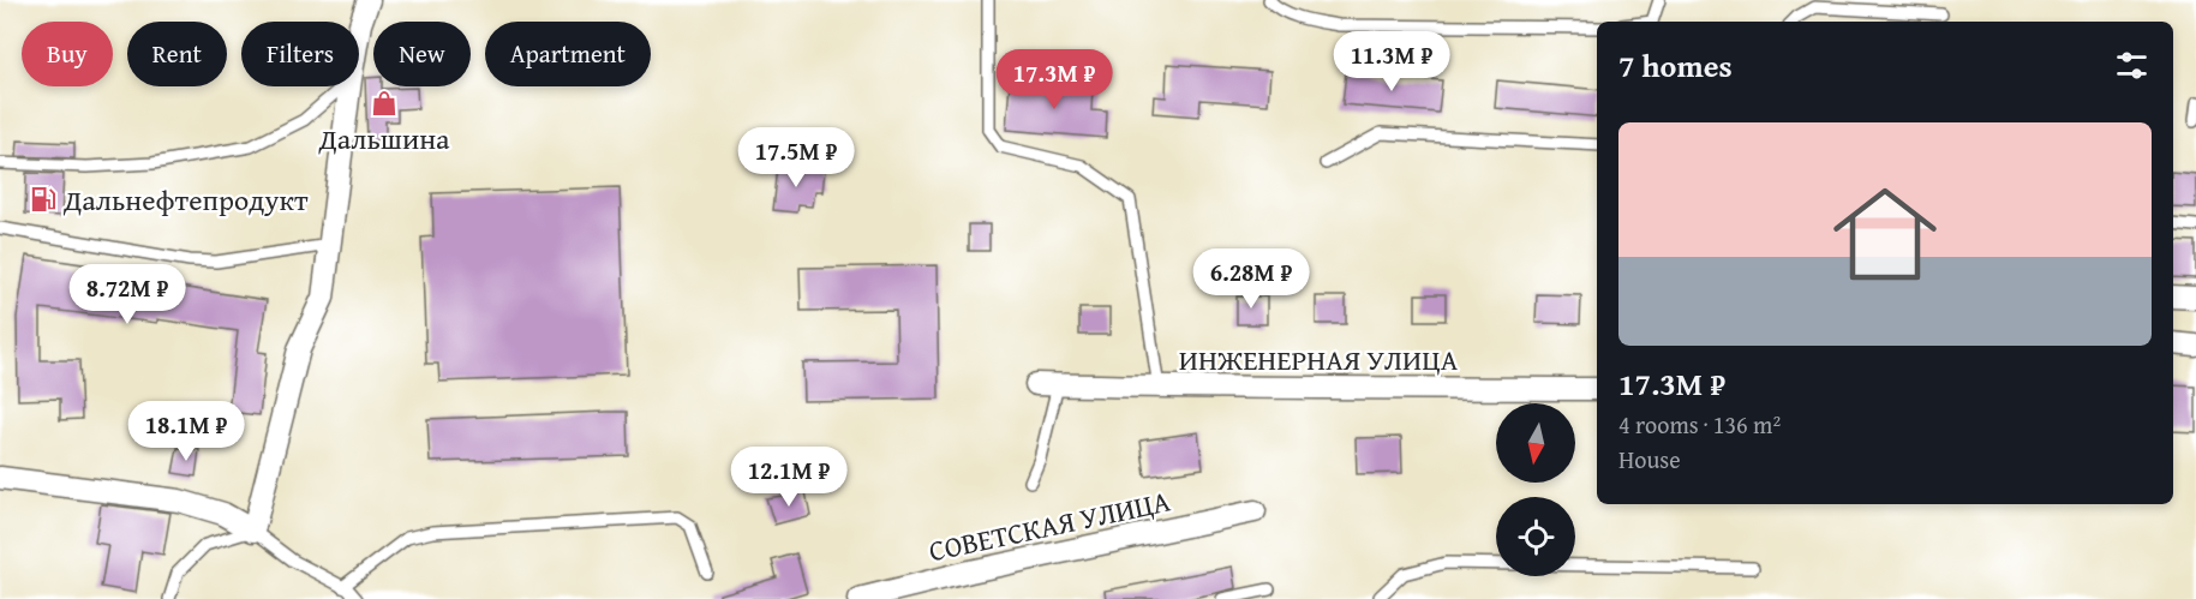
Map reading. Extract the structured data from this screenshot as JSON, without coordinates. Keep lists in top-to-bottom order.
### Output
{
  "streets": {
    "street": ["ИНЖЕНЕРНАЯ УЛИЦА", "СОВЕТСКАЯ УЛИЦА"]
  },
  "places": {
    "shop": ["Дальшина"],
    "fuel station": ["Дальнефтепродукт"]
  },
  "north": "bottom",
  "page": {
    "chip": [
      "Buy",
      "Rent",
      "Filters",
      "New",
      "Apartment"
    ],
    "heading": "7 homes",
    "price": [
      "11.3M ₽",
      "17.3M ₽",
      "17.5M ₽",
      "6.28M ₽",
      "8.72M ₽",
      "18.1M ₽",
      "12.1M ₽"
    ],
    "list": [
      {
        "name": "17.3M ₽",
        "note": "4 rooms · 136 m² · House"
      }
    ]
  }
}
